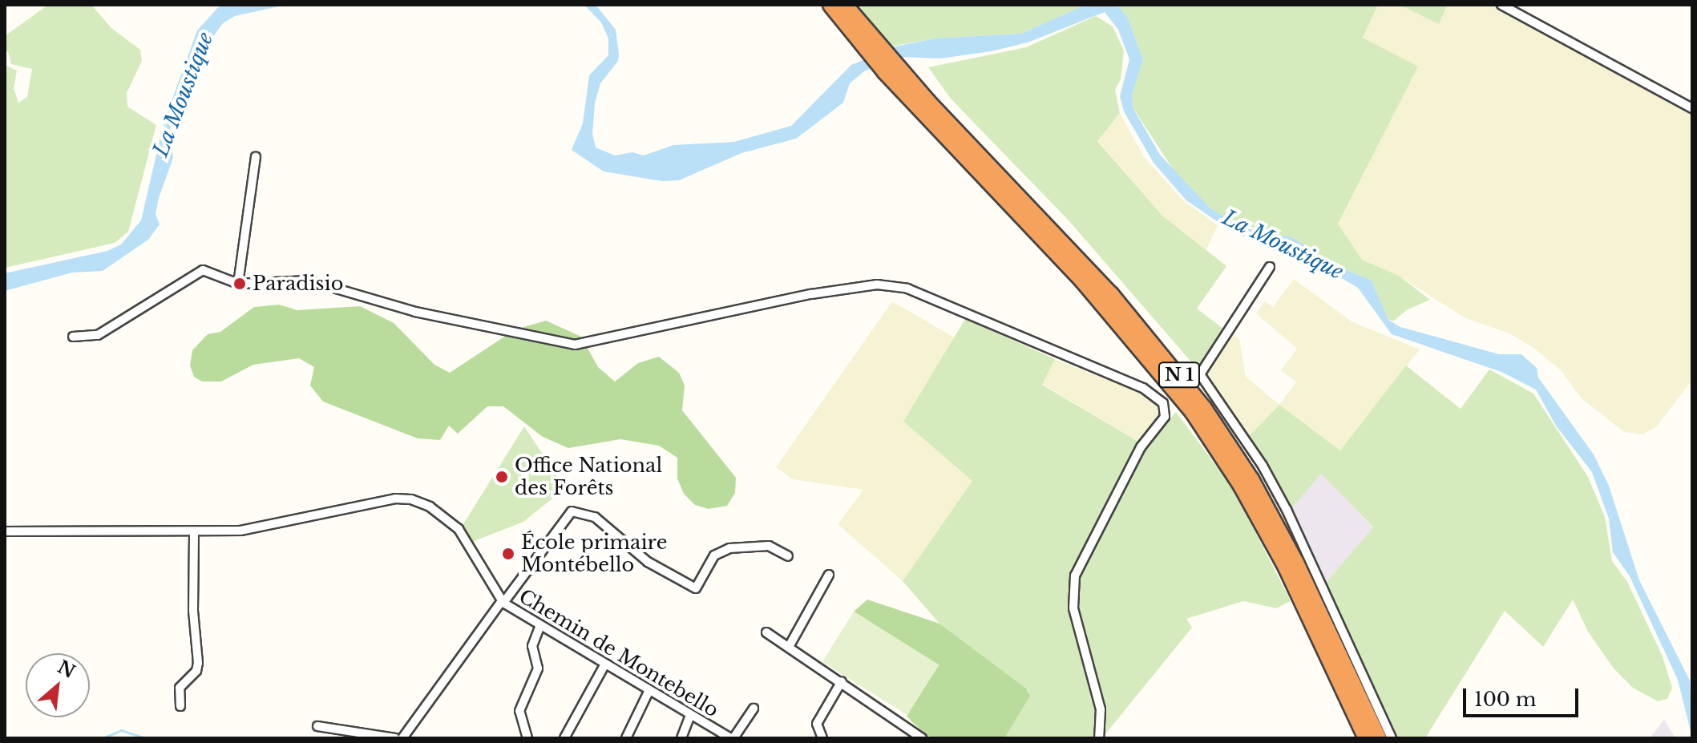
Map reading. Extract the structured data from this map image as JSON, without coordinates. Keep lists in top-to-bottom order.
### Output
{
  "streets": {
    "highway": ["N 1"],
    "street": ["Chemin de Montebello"]
  },
  "water": ["La Moustique"],
  "places": ["Paradisio", "Office National des Forêts", "École primaire Montébello"],
  "scale_bar": "100 m",
  "north": "top right"
}
